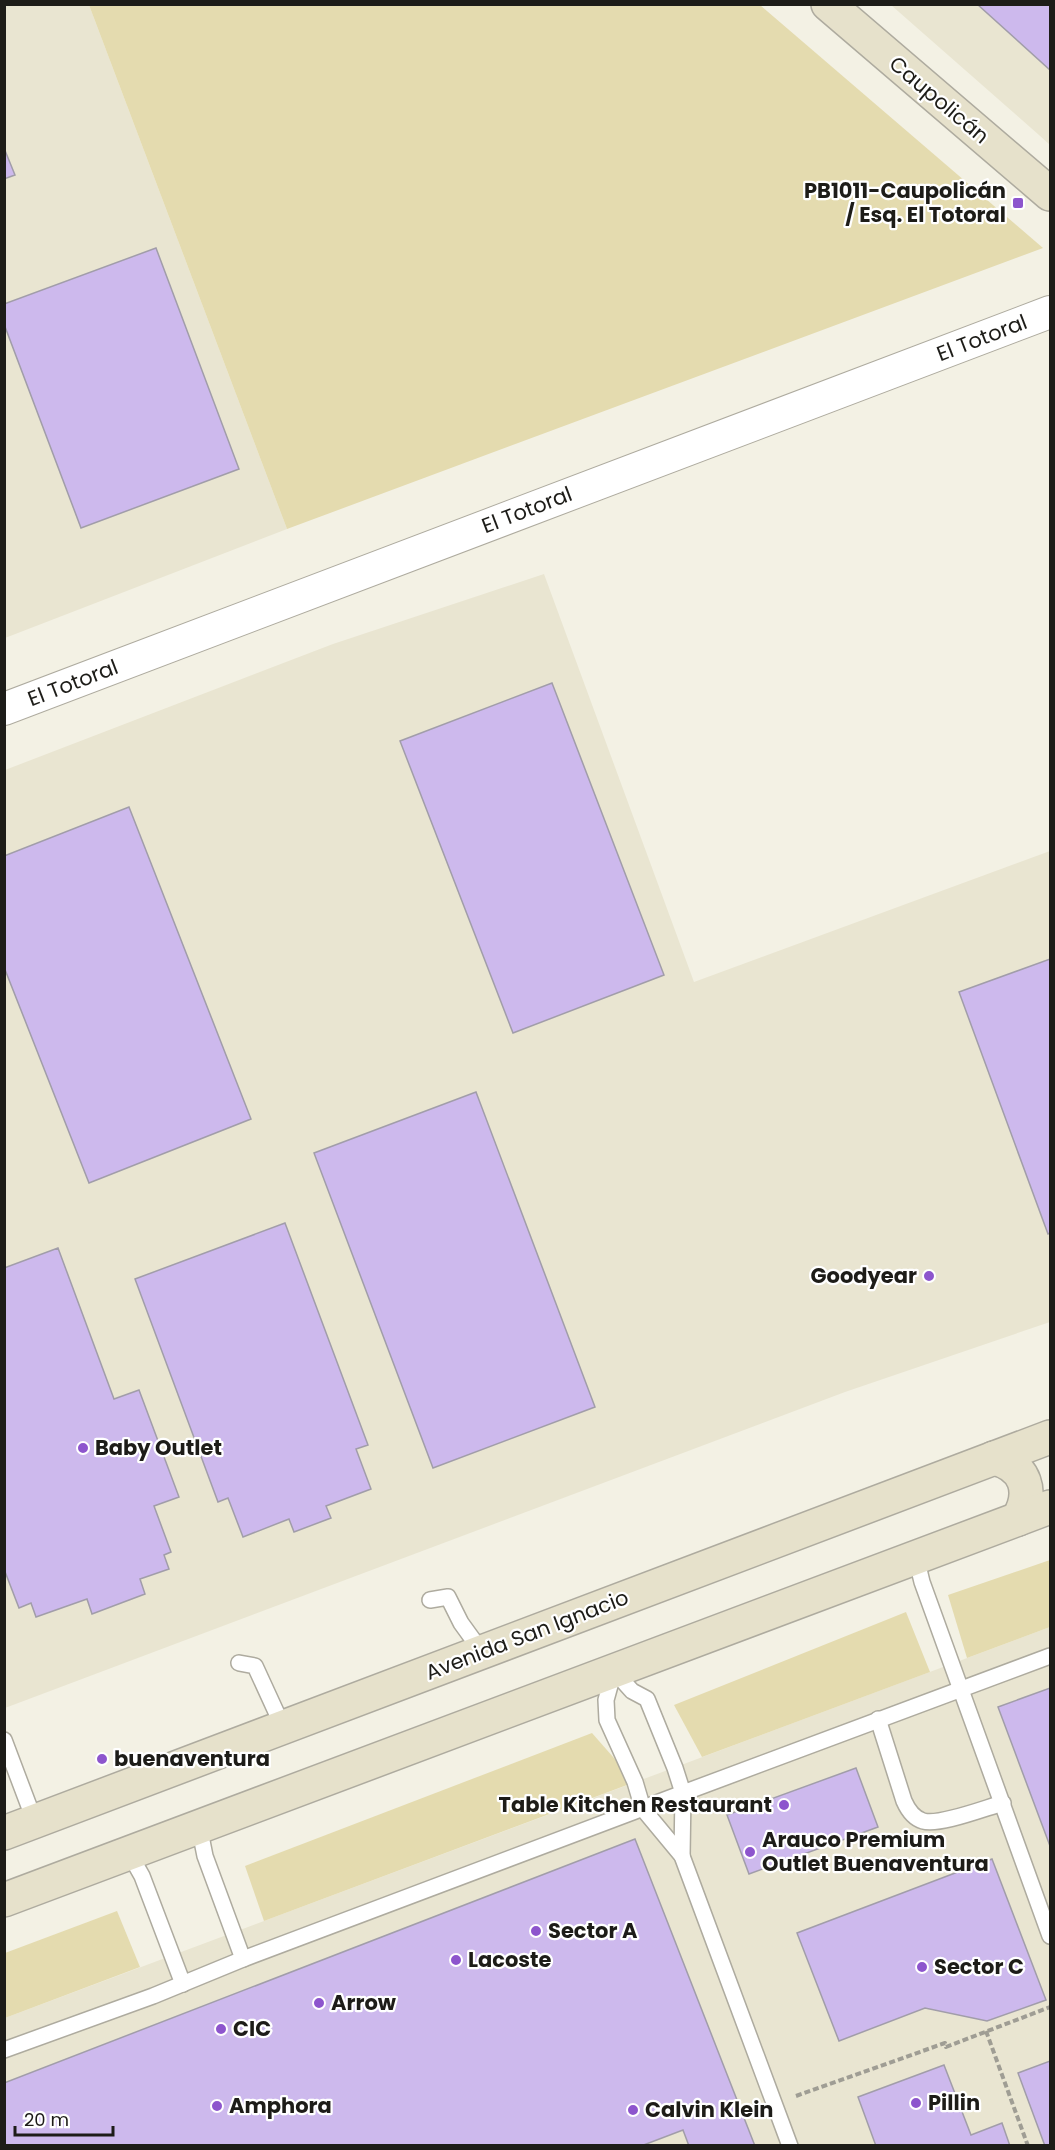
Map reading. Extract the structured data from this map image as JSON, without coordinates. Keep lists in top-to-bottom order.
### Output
{
  "streets": {
    "main road": ["Caupolicán", "Avenida San Ignacio"],
    "street": ["El Totoral"]
  },
  "places": {
    "transit": ["PB1011-Caupolicán / Esq. El Totoral"],
    "other": [
      "Goodyear",
      "Baby Outlet",
      "buenaventura",
      "Table Kitchen Restaurant",
      "Arauco Premium Outlet Buenaventura",
      "Sector A",
      "Lacoste",
      "Sector C",
      "Arrow",
      "CIC",
      "Pillin",
      "Amphora",
      "Calvin Klein"
    ]
  },
  "scale_bar": "20 m"
}
